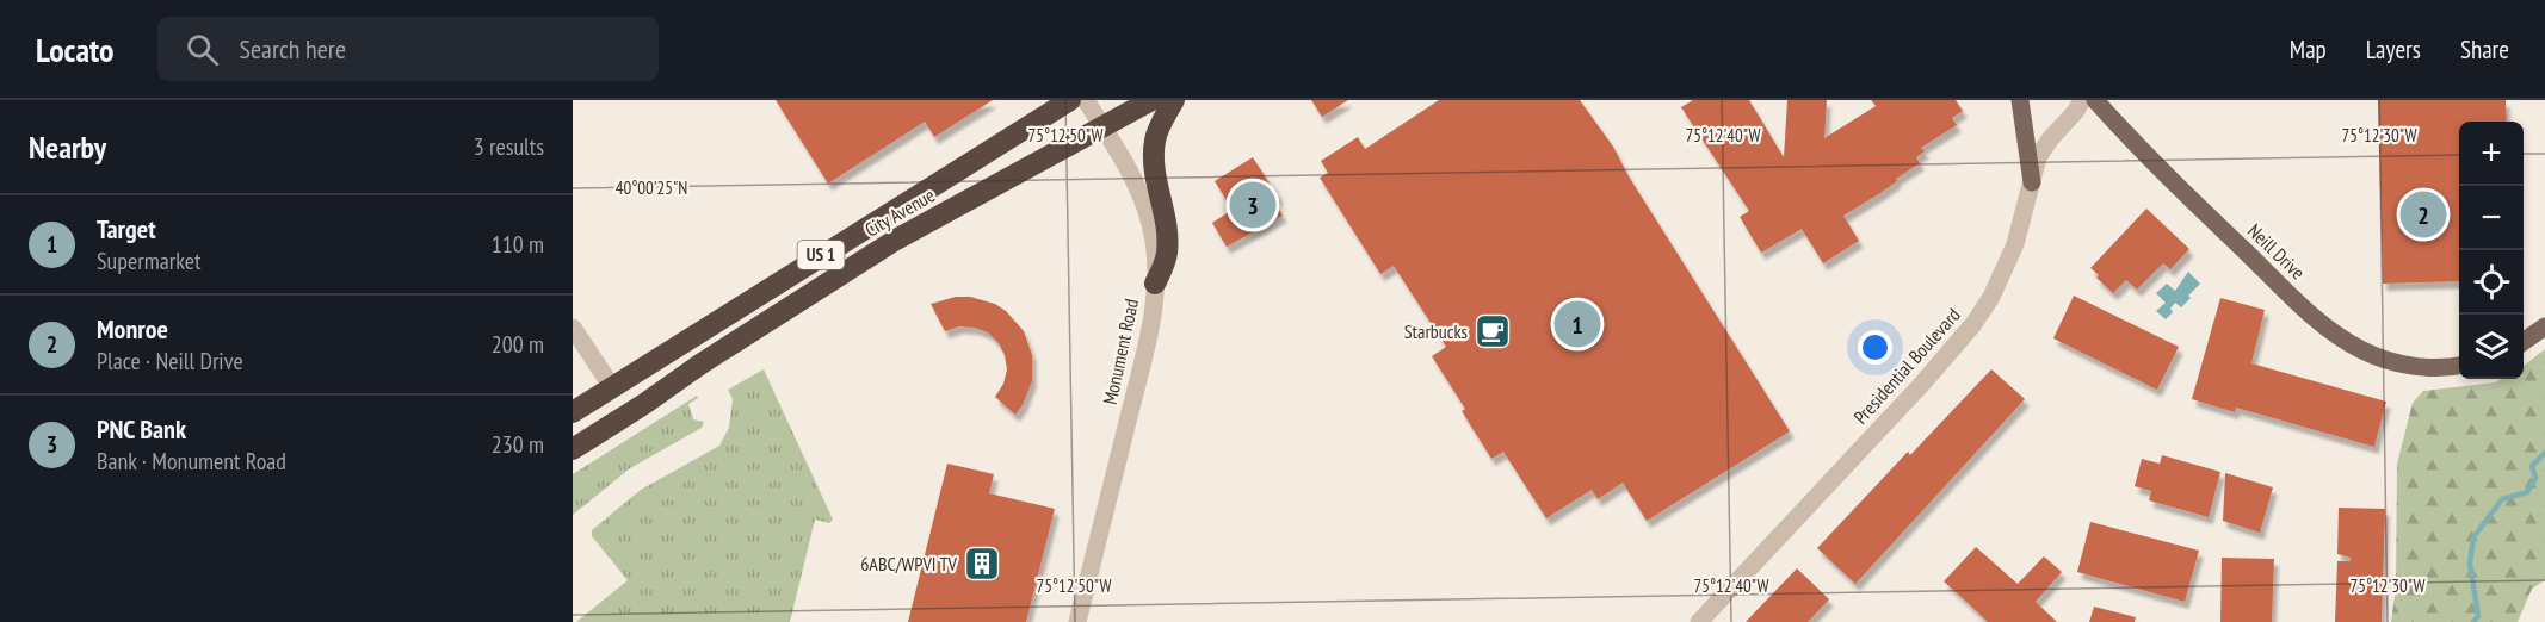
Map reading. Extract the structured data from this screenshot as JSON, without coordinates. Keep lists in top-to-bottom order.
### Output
{
  "streets": {
    "highway": ["City Avenue", "US 1"],
    "main road": ["Neill Drive"],
    "street": ["Monument Road", "Presidential Boulevard"]
  },
  "crossings": [
    ["City Avenue", "Monument Road"]
  ],
  "places": {
    "cafe": ["Starbucks"],
    "building": ["6ABC/WPVI TV"]
  },
  "page": {
    "header": "Locato",
    "search": "Search here",
    "nav": ["Map", "Layers", "Share"],
    "heading": ["Nearby", "3 results"],
    "map_buttons": ["+", "−"],
    "pins": ["3", "2", "1"],
    "list": [
      {
        "mark": "1",
        "name": "Target",
        "note": "Supermarket",
        "value": "110 m"
      },
      {
        "mark": "2",
        "name": "Monroe",
        "note": "Place · Neill Drive",
        "value": "200 m"
      },
      {
        "mark": "3",
        "name": "PNC Bank",
        "note": "Bank · Monument Road",
        "value": "230 m"
      }
    ]
  },
  "coordinates": [
    "75°12'50\"W",
    "75°12'40\"W",
    "75°12'30\"W",
    "40°00'25\"N"
  ]
}
